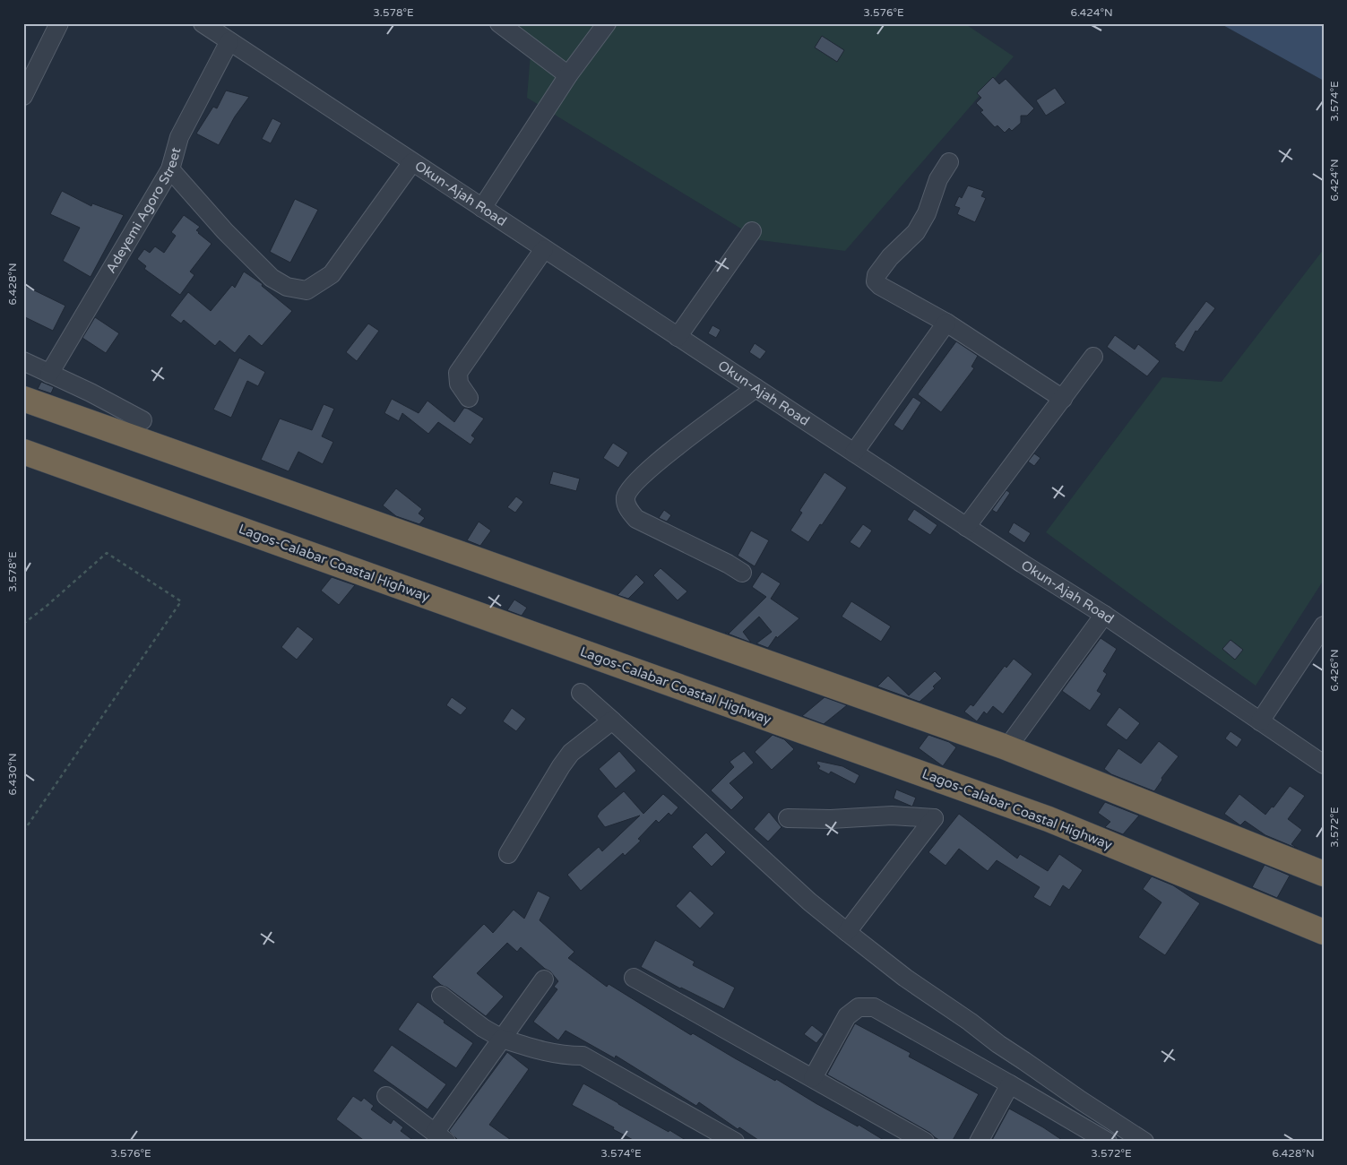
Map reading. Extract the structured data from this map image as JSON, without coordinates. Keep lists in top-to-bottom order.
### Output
{
  "streets": {
    "highway": ["Lagos-Calabar Coastal Highway"],
    "street": ["Okun-Ajah Road", "Adeyemi Agoro Street"]
  },
  "crossings": [
    ["Okun-Ajah Road", "Adeyemi Agoro Street"]
  ],
  "coordinates": [
    "3.578°E",
    "3.576°E",
    "6.424°N",
    "3.574°E",
    "6.428°N",
    "6.426°N",
    "6.430°N",
    "3.572°E"
  ]
}
